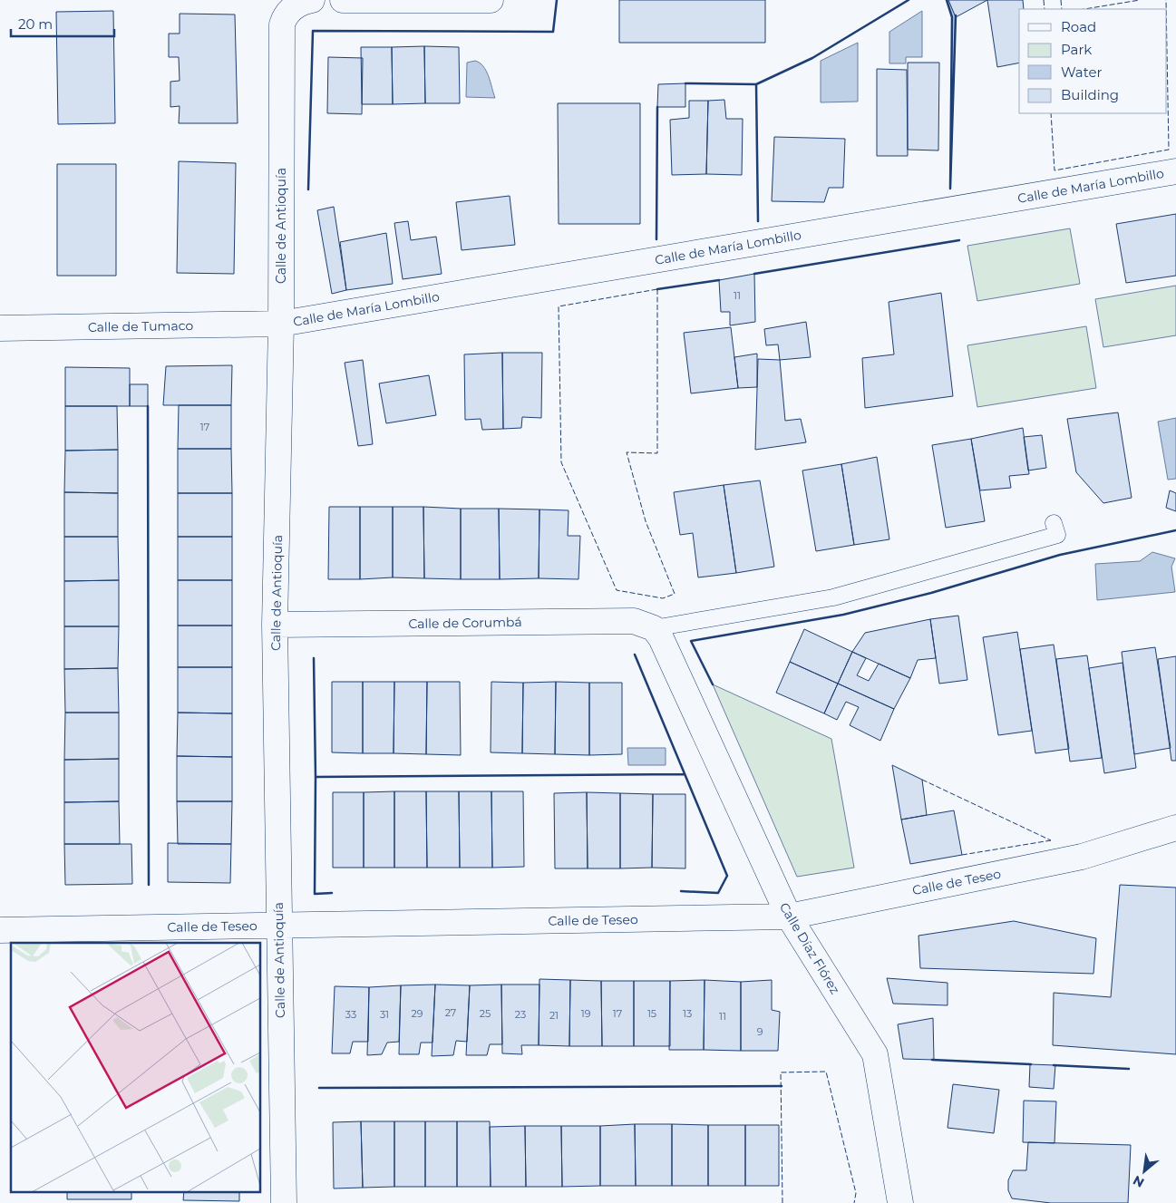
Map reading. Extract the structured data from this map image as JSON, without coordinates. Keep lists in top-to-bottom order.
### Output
{
  "streets": {
    "street": [
      "Calle de María Lombillo",
      "Calle de Antioquía",
      "Calle de Tumaco",
      "Calle de Corumbá",
      "Calle de Teseo",
      "Calle Díaz Flórez"
    ]
  },
  "crossings": [
    ["Calle de María Lombillo", "Calle de Antioquía"],
    ["Calle de María Lombillo", "Calle de Tumaco"],
    ["Calle de Antioquía", "Calle de Tumaco"],
    ["Calle de Antioquía", "Calle de Corumbá"],
    ["Calle de Antioquía", "Calle de Teseo"],
    ["Calle de Corumbá", "Calle Díaz Flórez"],
    ["Calle de Teseo", "Calle Díaz Flórez"]
  ],
  "house_numbers": [
    "11",
    "17",
    "27",
    "29",
    "25",
    "19",
    "17",
    "15",
    "13",
    "33",
    "31",
    "23",
    "21",
    "11",
    "9"
  ],
  "legend": [
    "Road",
    "Park",
    "Water",
    "Building"
  ],
  "scale_bar": "20 m",
  "north": "bottom left"
}
